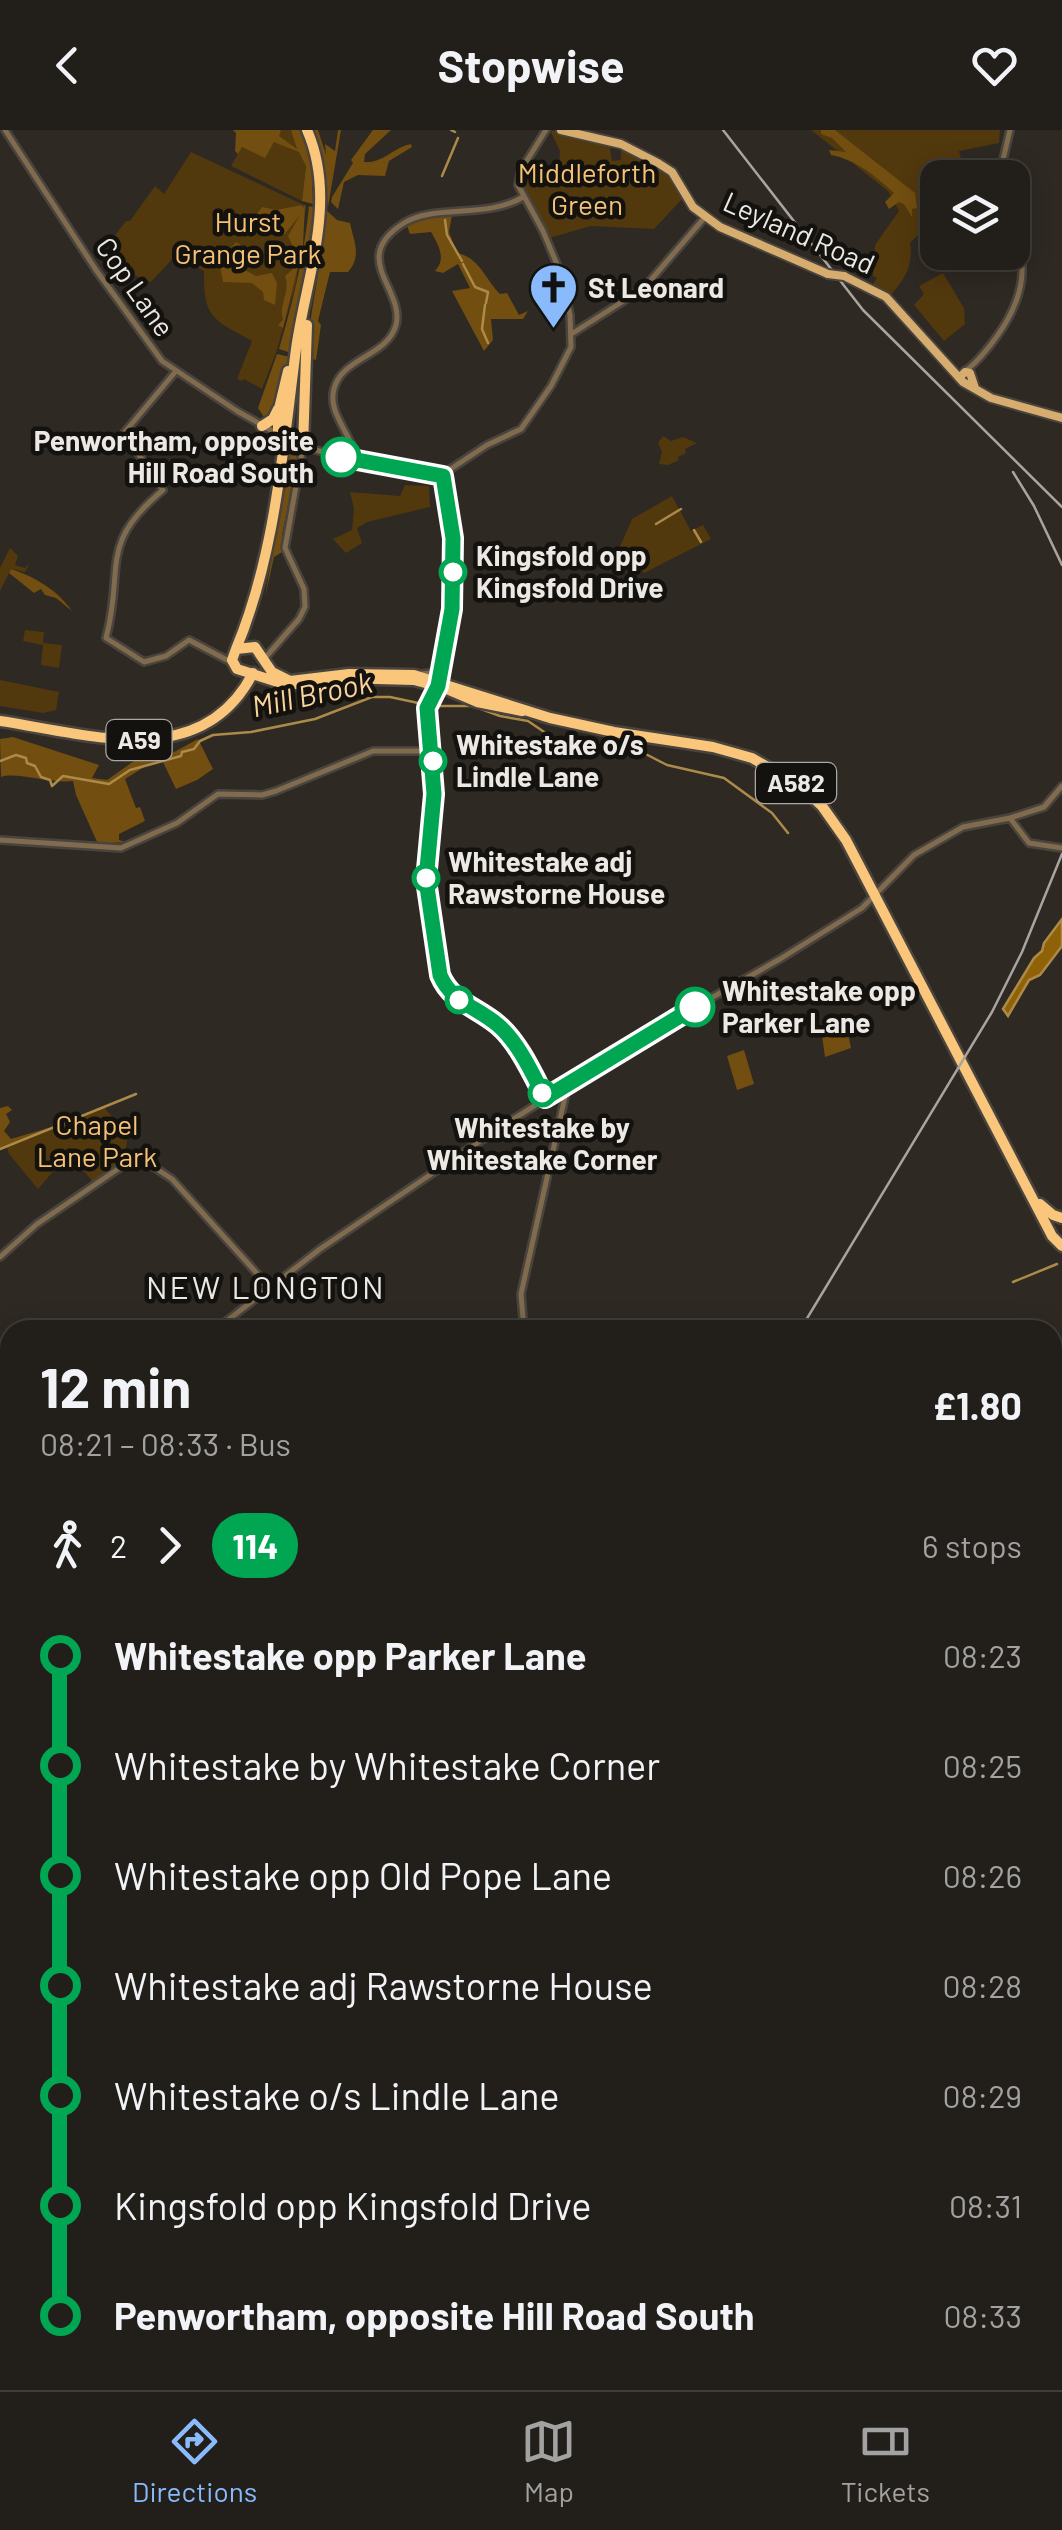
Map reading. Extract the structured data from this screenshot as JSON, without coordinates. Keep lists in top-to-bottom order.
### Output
{
  "streets": {
    "highway": ["A59", "A582"],
    "main road": ["Leyland Road"],
    "street": ["Cop Lane"]
  },
  "crossings": [
    ["A59", "A582"]
  ],
  "districts": ["NEW LONGTON"],
  "water": ["Mill Brook"],
  "parks": ["Middleforth Green", "Hurst Grange Park", "Chapel Lane Park"],
  "places": {
    "church": ["St Leonard"],
    "other": [
      "Penwortham, opposite Hill Road South",
      "Kingsfold opp Kingsfold Drive",
      "Whitestake o/s Lindle Lane",
      "Whitestake adj Rawstorne House",
      "Whitestake opp Parker Lane",
      "Whitestake by Whitestake Corner"
    ]
  },
  "lines": ["bus line 114"],
  "page": {
    "header": "Stopwise",
    "heading": ["12 min", "08:21 – 08:33 · Bus", "£1.80"],
    "legs": ["2", "114", "6 stops"],
    "list": [
      {
        "name": "Whitestake opp Parker Lane",
        "value": "08:23"
      },
      {
        "name": "Whitestake by Whitestake Corner",
        "value": "08:25"
      },
      {
        "name": "Whitestake opp Old Pope Lane",
        "value": "08:26"
      },
      {
        "name": "Whitestake adj Rawstorne House",
        "value": "08:28"
      },
      {
        "name": "Whitestake o/s Lindle Lane",
        "value": "08:29"
      },
      {
        "name": "Kingsfold opp Kingsfold Drive",
        "value": "08:31"
      },
      {
        "name": "Penwortham, opposite Hill Road South",
        "value": "08:33"
      }
    ],
    "tabs": ["Directions", "Map", "Tickets"]
  }
}
